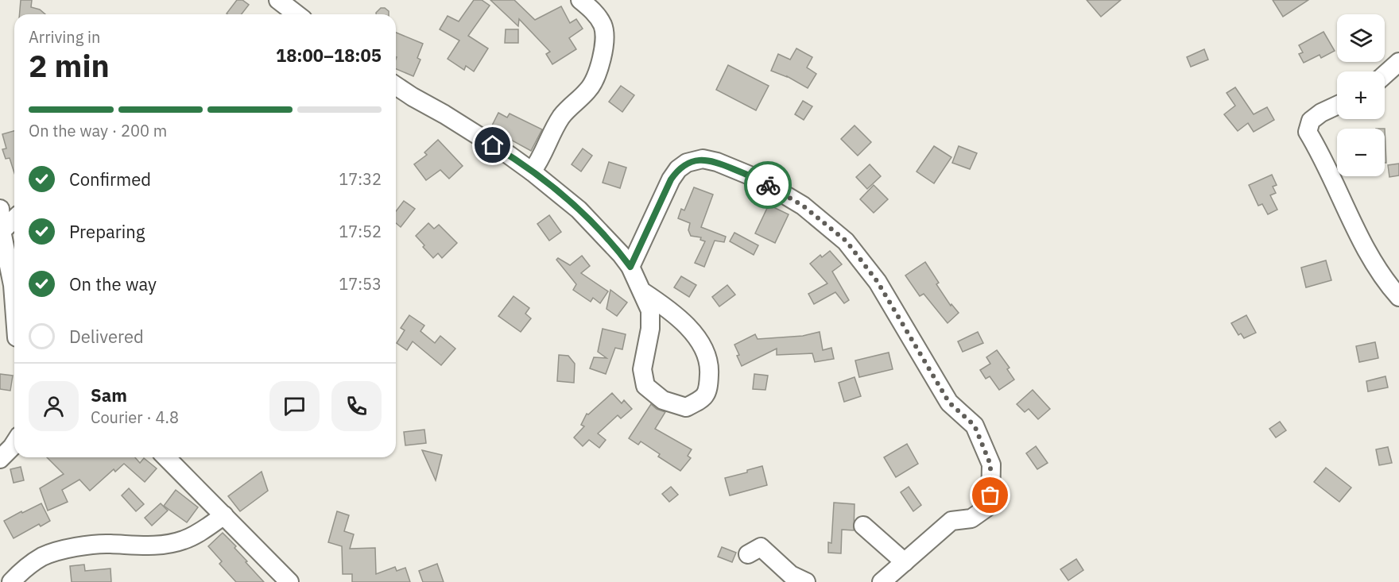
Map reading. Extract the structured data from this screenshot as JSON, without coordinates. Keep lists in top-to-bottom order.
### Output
{
  "page": {
    "map_buttons": ["+", "−"],
    "heading": ["2 min", "Arriving in", "18:00–18:05"],
    "panel": ["Sam", "Courier · 4.8"],
    "bar": "On the way · 200 m",
    "list": [
      ["Confirmed", "17:32"],
      ["Preparing", "17:52"],
      ["On the way", "17:53"],
      "Delivered"
    ]
  }
}
